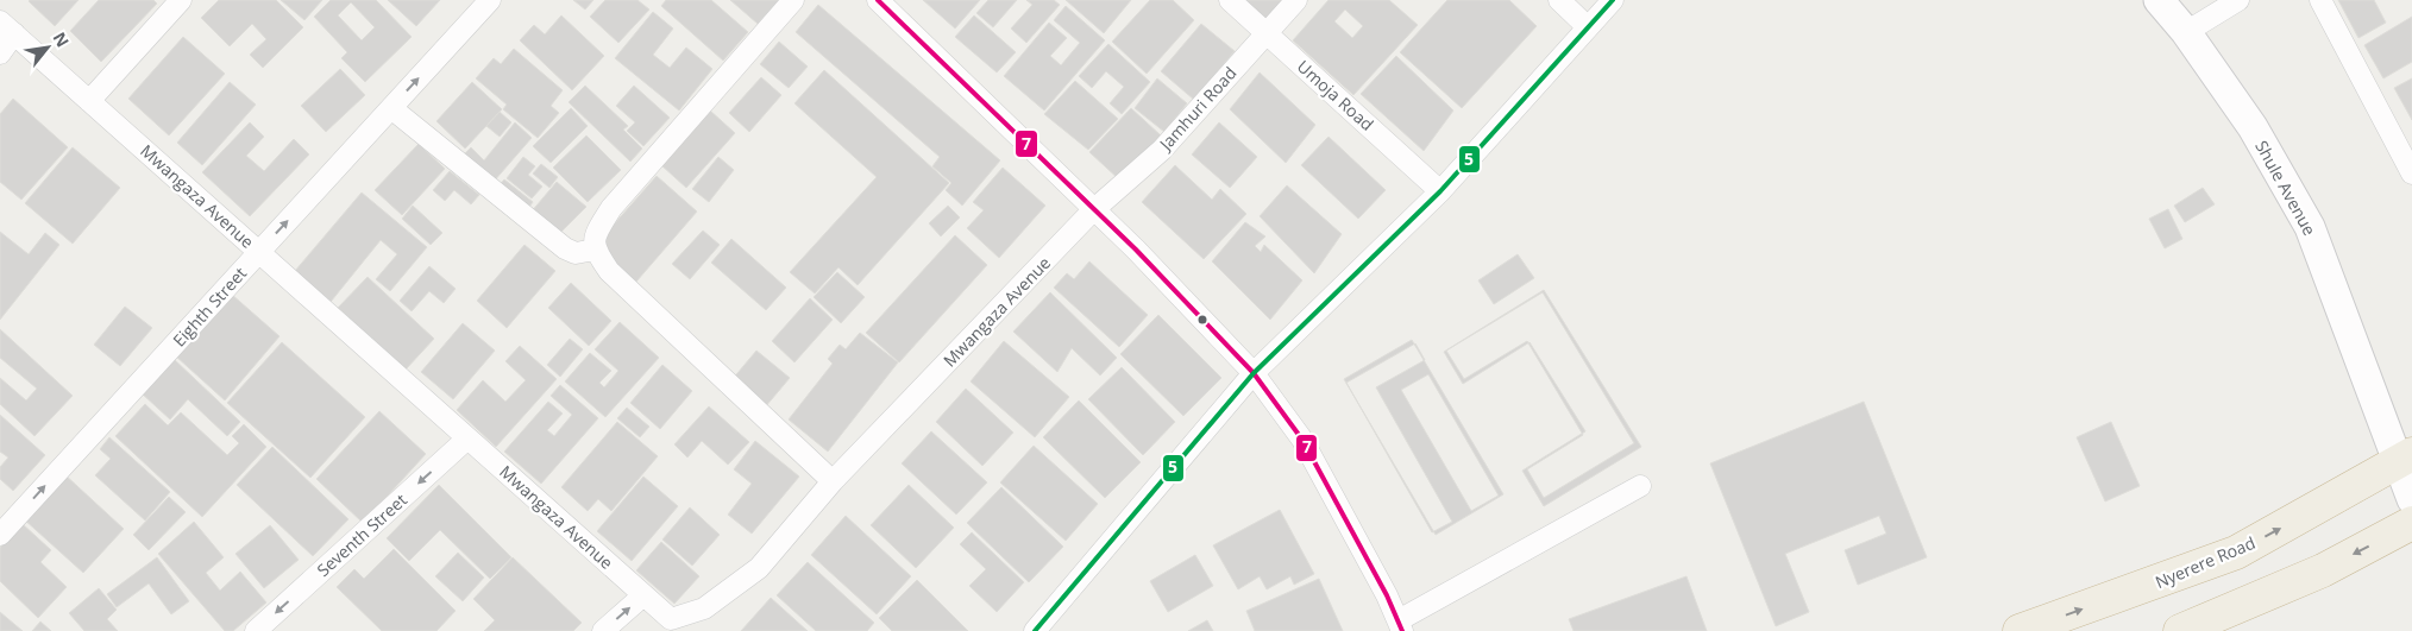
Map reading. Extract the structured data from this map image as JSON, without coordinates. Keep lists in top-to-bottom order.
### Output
{
  "streets": {
    "highway": ["Nyerere Road"],
    "main road": ["Shule Avenue"],
    "street": [
      "Umoja Road",
      "Jamhuri Road",
      "Mwangaza Avenue",
      "Eighth Street",
      "Seventh Street"
    ]
  },
  "crossings": [
    ["Umoja Road", "Jamhuri Road"],
    ["Jamhuri Road", "Mwangaza Avenue"],
    ["Shule Avenue", "Nyerere Road"],
    ["Mwangaza Avenue", "Eighth Street"],
    ["Mwangaza Avenue", "Seventh Street"]
  ],
  "one_way": ["Eighth Street", "Seventh Street"],
  "lines": ["transit line 7", "transit line 5"],
  "north": "top right"
}
